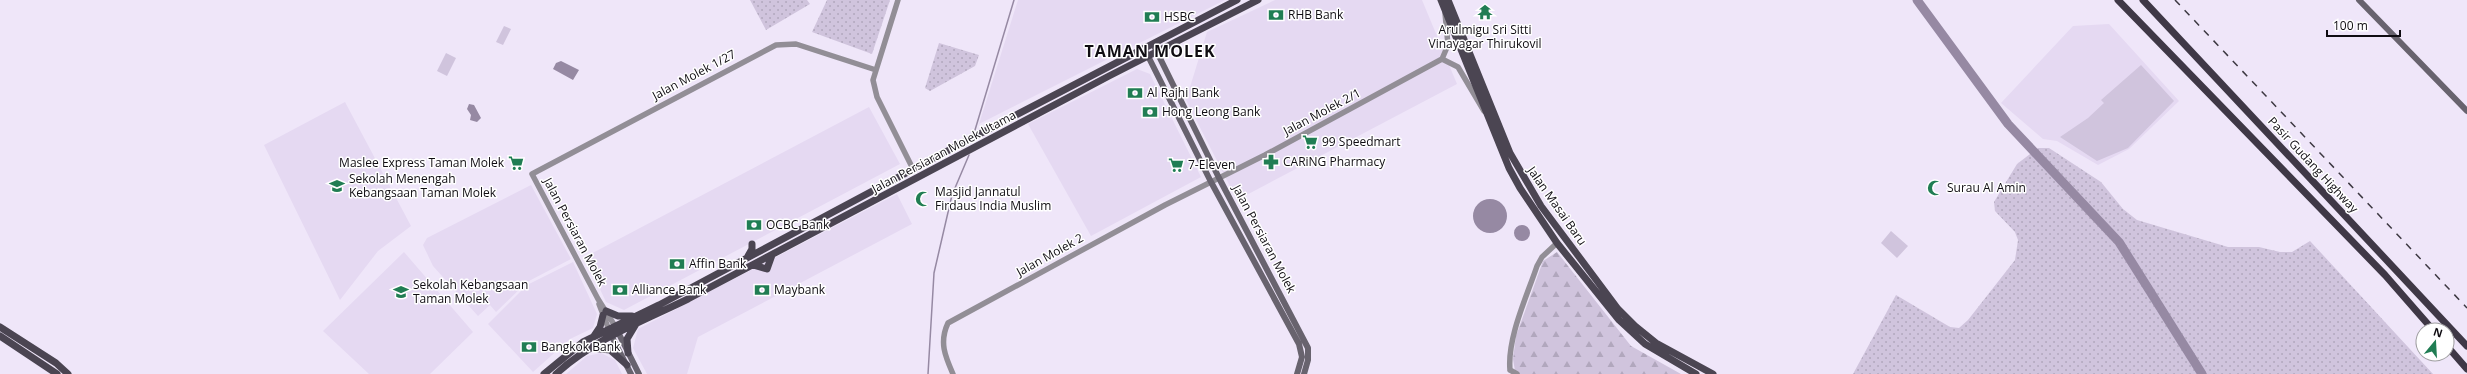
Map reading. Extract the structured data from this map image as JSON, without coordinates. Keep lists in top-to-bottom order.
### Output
{
  "streets": {
    "highway": ["Pasir Gudang Highway"],
    "main road": ["Jalan Persiaran Molek Utama", "Jalan Masai Baru", "Jalan Persiaran Molek"],
    "street": ["Jalan Molek 1/27", "Jalan Molek 2/1", "Jalan Molek 2"]
  },
  "crossings": [
    ["Jalan Molek 1/27", "Jalan Persiaran Molek"],
    ["Jalan Molek 2/1", "Jalan Persiaran Molek"],
    ["Jalan Molek 2/1", "Jalan Molek 2"],
    ["Jalan Persiaran Molek Utama", "Jalan Persiaran Molek"],
    ["Jalan Persiaran Molek", "Jalan Molek 2"]
  ],
  "districts": ["TAMAN MOLEK"],
  "places": {
    "temple": ["Arulmigu Sri Sitti Vinayagar Thirukovil"],
    "bank": [
      "RHB Bank",
      "HSBC",
      "Al Rajhi Bank",
      "Hong Leong Bank",
      "OCBC Bank",
      "Affin Bank",
      "Alliance Bank",
      "Maybank",
      "Bangkok Bank"
    ],
    "supermarket": ["99 Speedmart", "Maslee Express Taman Molek", "7-Eleven"],
    "pharmacy": ["CARiNG Pharmacy"],
    "school or university": ["Sekolah Menengah Kebangsaan Taman Molek", "Sekolah Kebangsaan Taman Molek"],
    "mosque": ["Surau Al Amin", "Masjid Jannatul Firdaus India Muslim"]
  },
  "scale_bar": "100 m",
  "north": "top"
}
